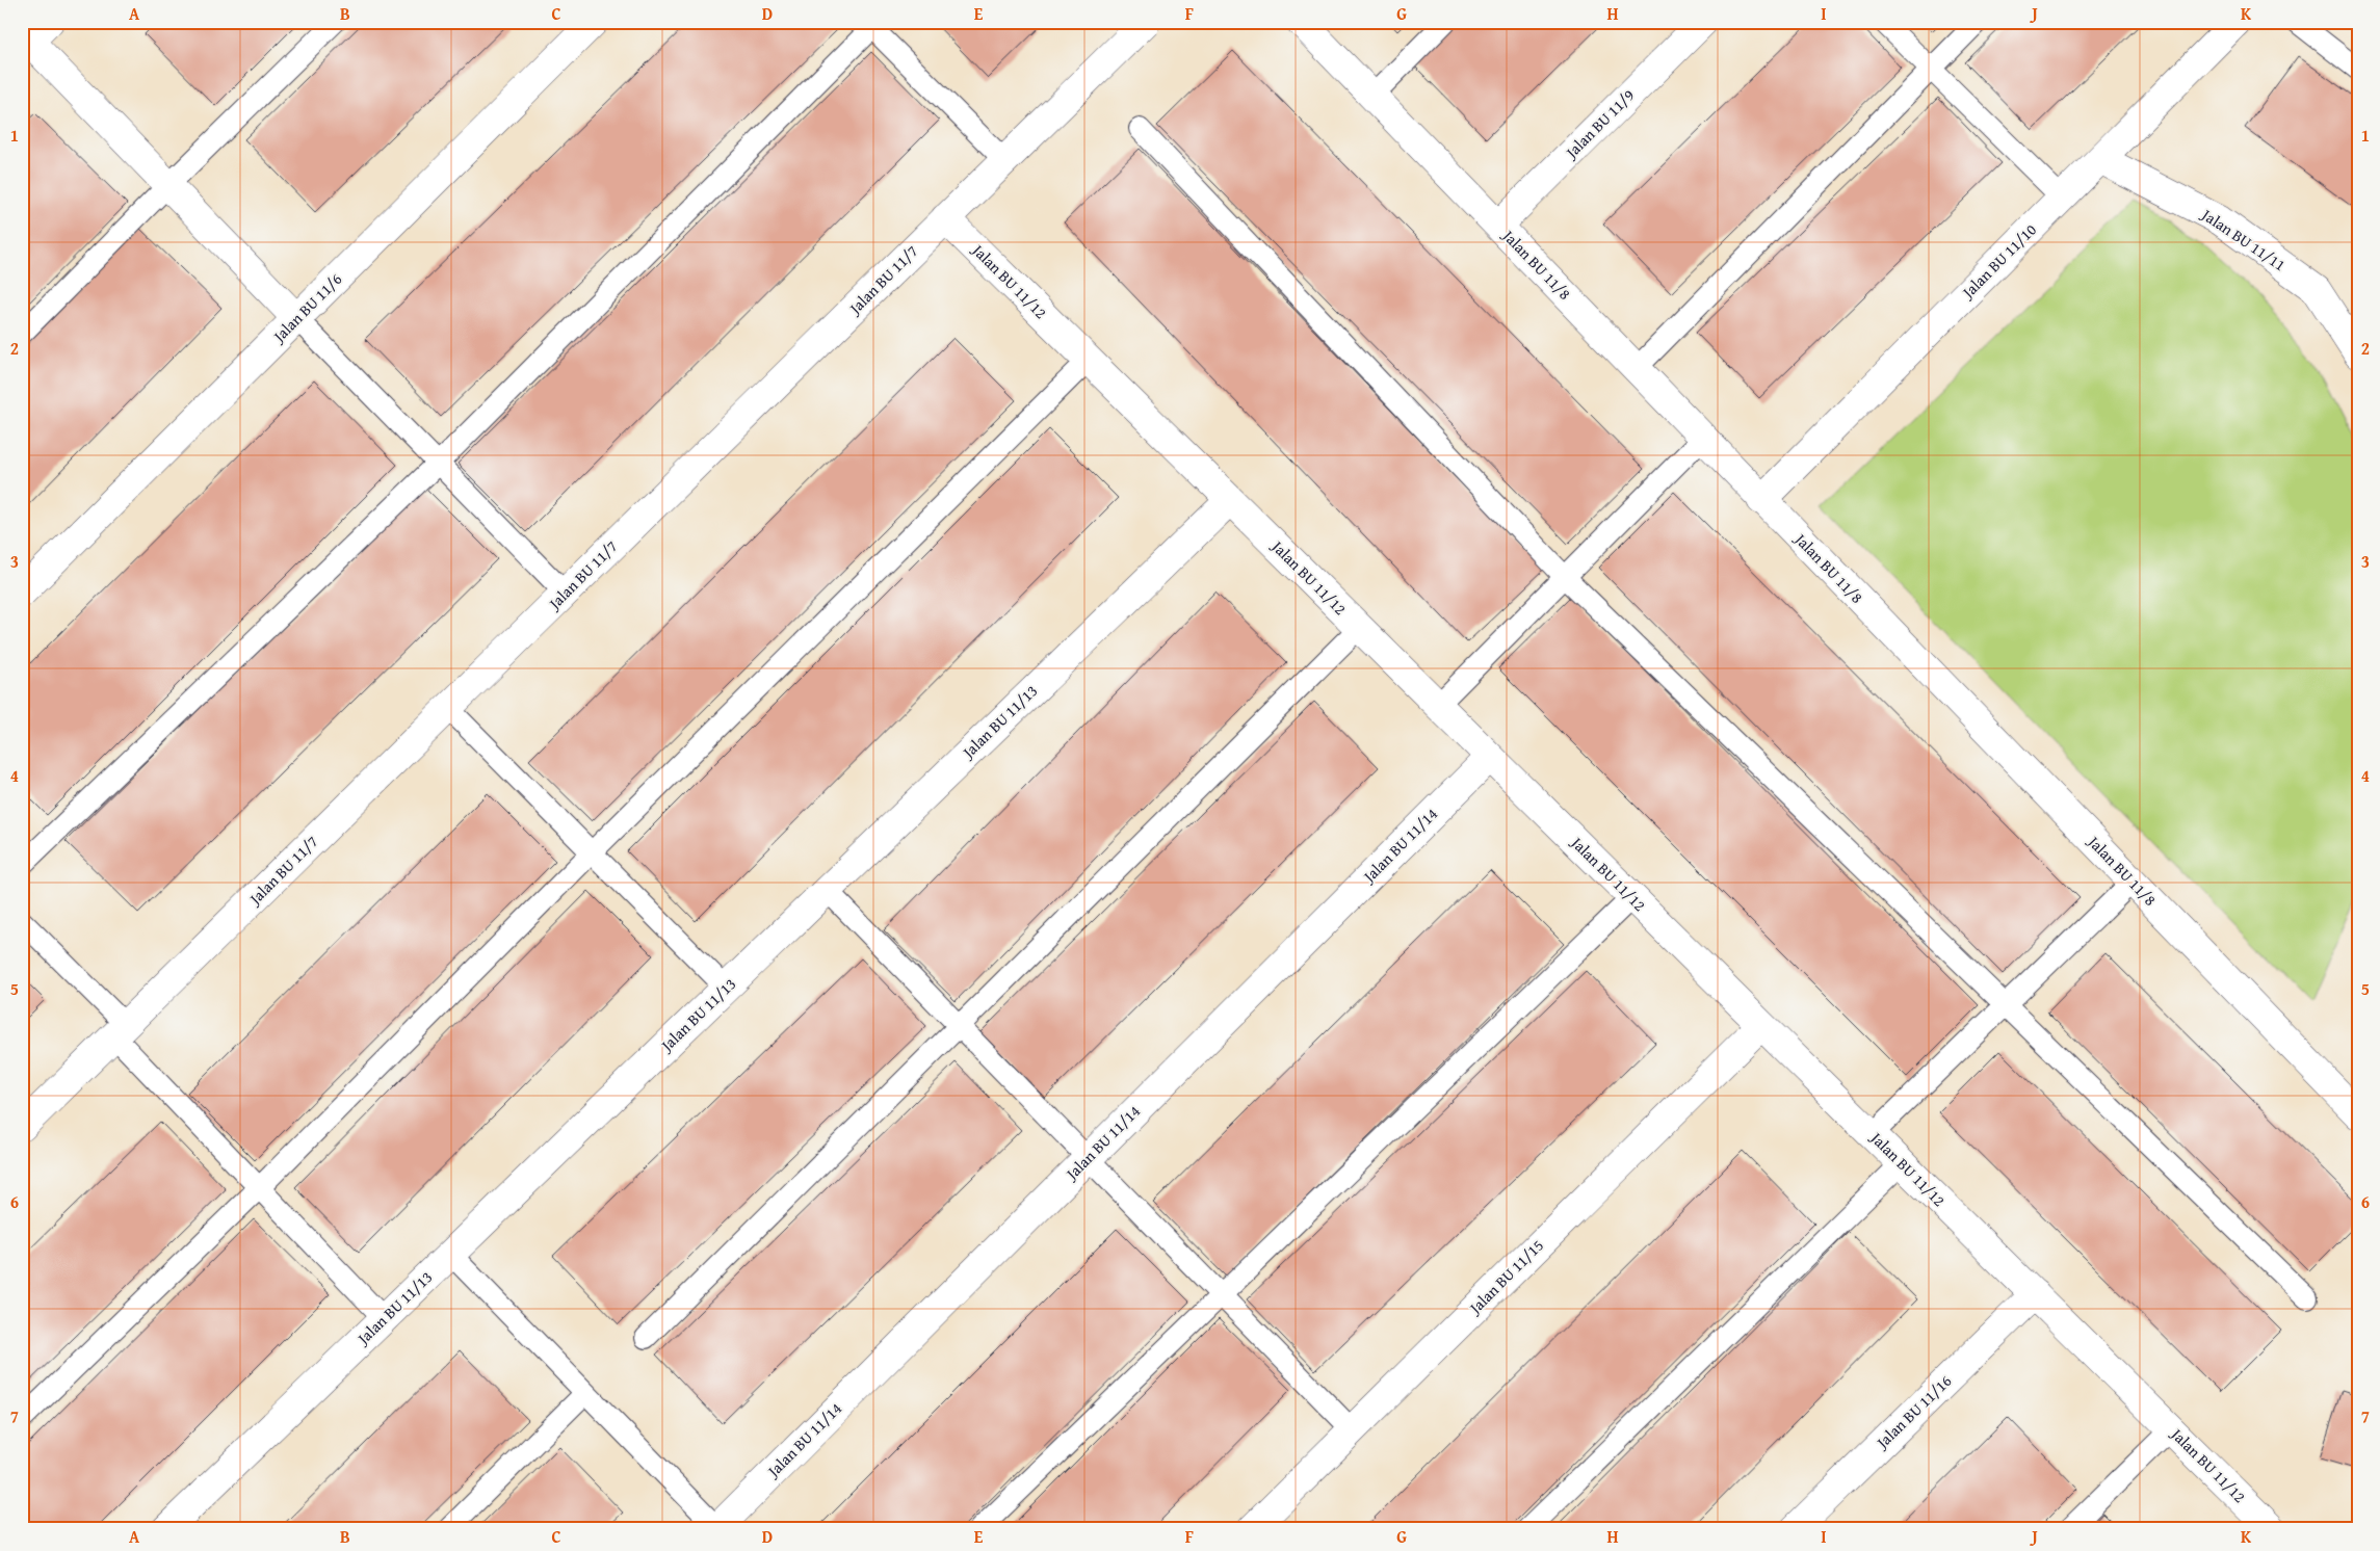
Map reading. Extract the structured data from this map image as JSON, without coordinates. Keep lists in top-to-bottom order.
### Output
{
  "streets": {
    "street": [
      "Jalan BU 11/9",
      "Jalan BU 11/11",
      "Jalan BU 11/10",
      "Jalan BU 11/8",
      "Jalan BU 11/7",
      "Jalan BU 11/12",
      "Jalan BU 11/6",
      "Jalan BU 11/13",
      "Jalan BU 11/14",
      "Jalan BU 11/15",
      "Jalan BU 11/16"
    ]
  },
  "crossings": [
    ["Jalan BU 11/9", "Jalan BU 11/8"],
    ["Jalan BU 11/11", "Jalan BU 11/10"],
    ["Jalan BU 11/10", "Jalan BU 11/8"],
    ["Jalan BU 11/7", "Jalan BU 11/12"],
    ["Jalan BU 11/12", "Jalan BU 11/13"],
    ["Jalan BU 11/12", "Jalan BU 11/14"],
    ["Jalan BU 11/12", "Jalan BU 11/15"],
    ["Jalan BU 11/12", "Jalan BU 11/16"]
  ],
  "grid": {
    "columns": [
      "A",
      "B",
      "C",
      "D",
      "E",
      "F",
      "G",
      "H",
      "I",
      "J",
      "K"
    ],
    "rows": [
      "1",
      "2",
      "3",
      "4",
      "5",
      "6",
      "7"
    ]
  }
}
